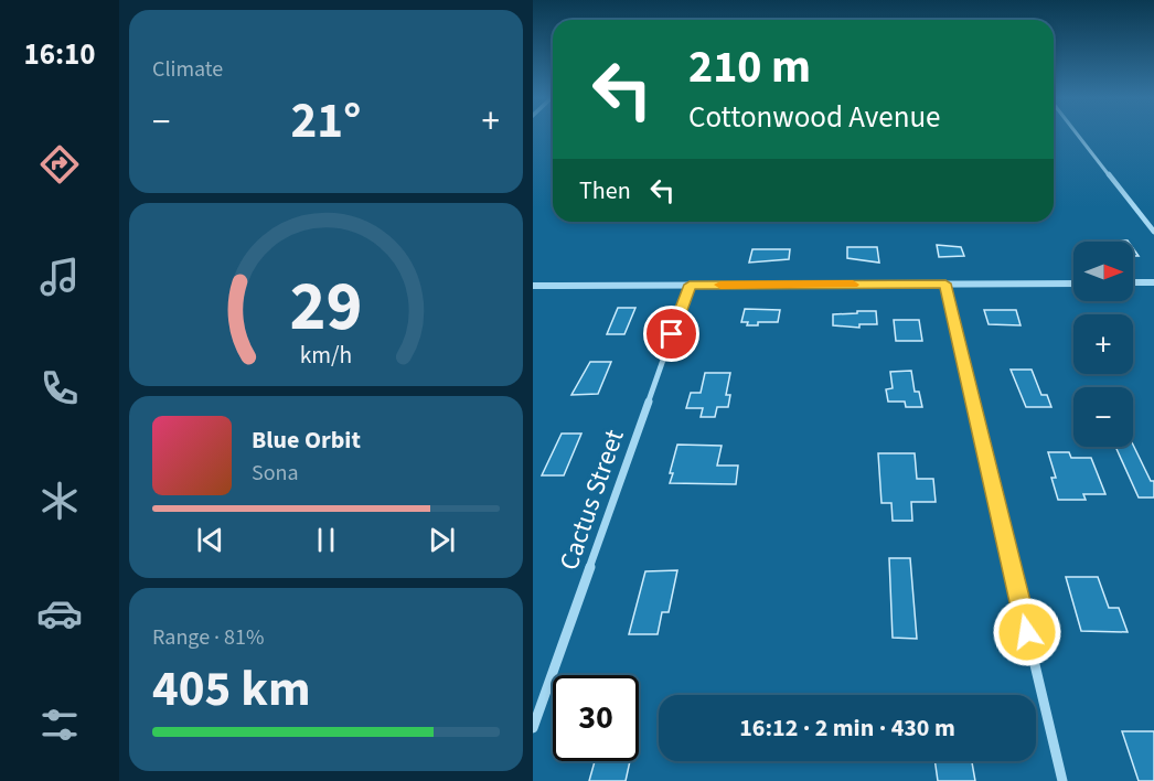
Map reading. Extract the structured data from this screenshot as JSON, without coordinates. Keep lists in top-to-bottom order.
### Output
{
  "streets": {
    "street": ["Cactus Street"]
  },
  "north": "right",
  "page": {
    "tabs": "16:10",
    "tile": [
      "Climate",
      ["Range · 81%", "405 km"]
    ],
    "turn": ["210 m", "Cottonwood Avenue"],
    "heat": ["−", "21°", "+"],
    "then": "Then",
    "map_buttons": ["+", "−"],
    "song": ["Blue Orbit", "Sona"],
    "limit": "30",
    "trip": "16:12 · 2 min · 430 m",
    "gauge": ["29", "km/h"]
  }
}
